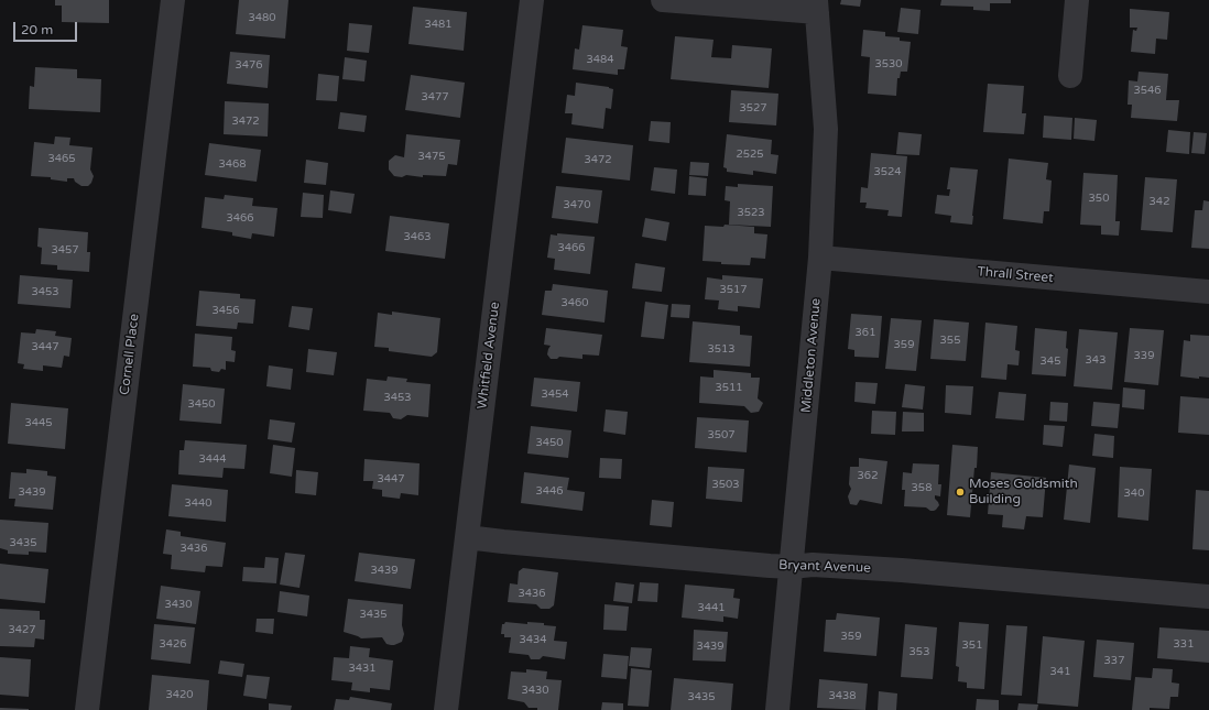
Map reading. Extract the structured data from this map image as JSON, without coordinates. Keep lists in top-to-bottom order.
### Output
{
  "streets": {
    "street": [
      "Thrall Street",
      "Cornell Place",
      "Whitfield Avenue",
      "Middleton Avenue",
      "Bryant Avenue"
    ]
  },
  "crossings": [
    ["Thrall Street", "Middleton Avenue"],
    ["Whitfield Avenue", "Bryant Avenue"],
    ["Middleton Avenue", "Bryant Avenue"]
  ],
  "places": ["Moses Goldsmith Building"],
  "house_numbers": [
    "3480",
    "3481",
    "3484",
    "3530",
    "3476",
    "3546",
    "3477",
    "3527",
    "3472",
    "2525",
    "3475",
    "3465",
    "3472",
    "3468",
    "3524",
    "350",
    "342",
    "3470",
    "3523",
    "3466",
    "3463",
    "3466",
    "3457",
    "3517",
    "3453",
    "3460",
    "3456",
    "361",
    "355",
    "359",
    "3447",
    "3513",
    "339",
    "343",
    "345",
    "3511",
    "3454",
    "3453",
    "3450",
    "3445",
    "3507",
    "3450",
    "3444",
    "362",
    "3447",
    "3503",
    "358",
    "3446",
    "3439",
    "340",
    "3440",
    "3435",
    "3436",
    "3439",
    "3436",
    "3430",
    "3441",
    "3435",
    "3427",
    "359",
    "3434",
    "3426",
    "331",
    "351",
    "3439",
    "353",
    "337",
    "3431",
    "341",
    "3430",
    "3420",
    "3438",
    "3435"
  ],
  "scale_bar": "20 m"
}
